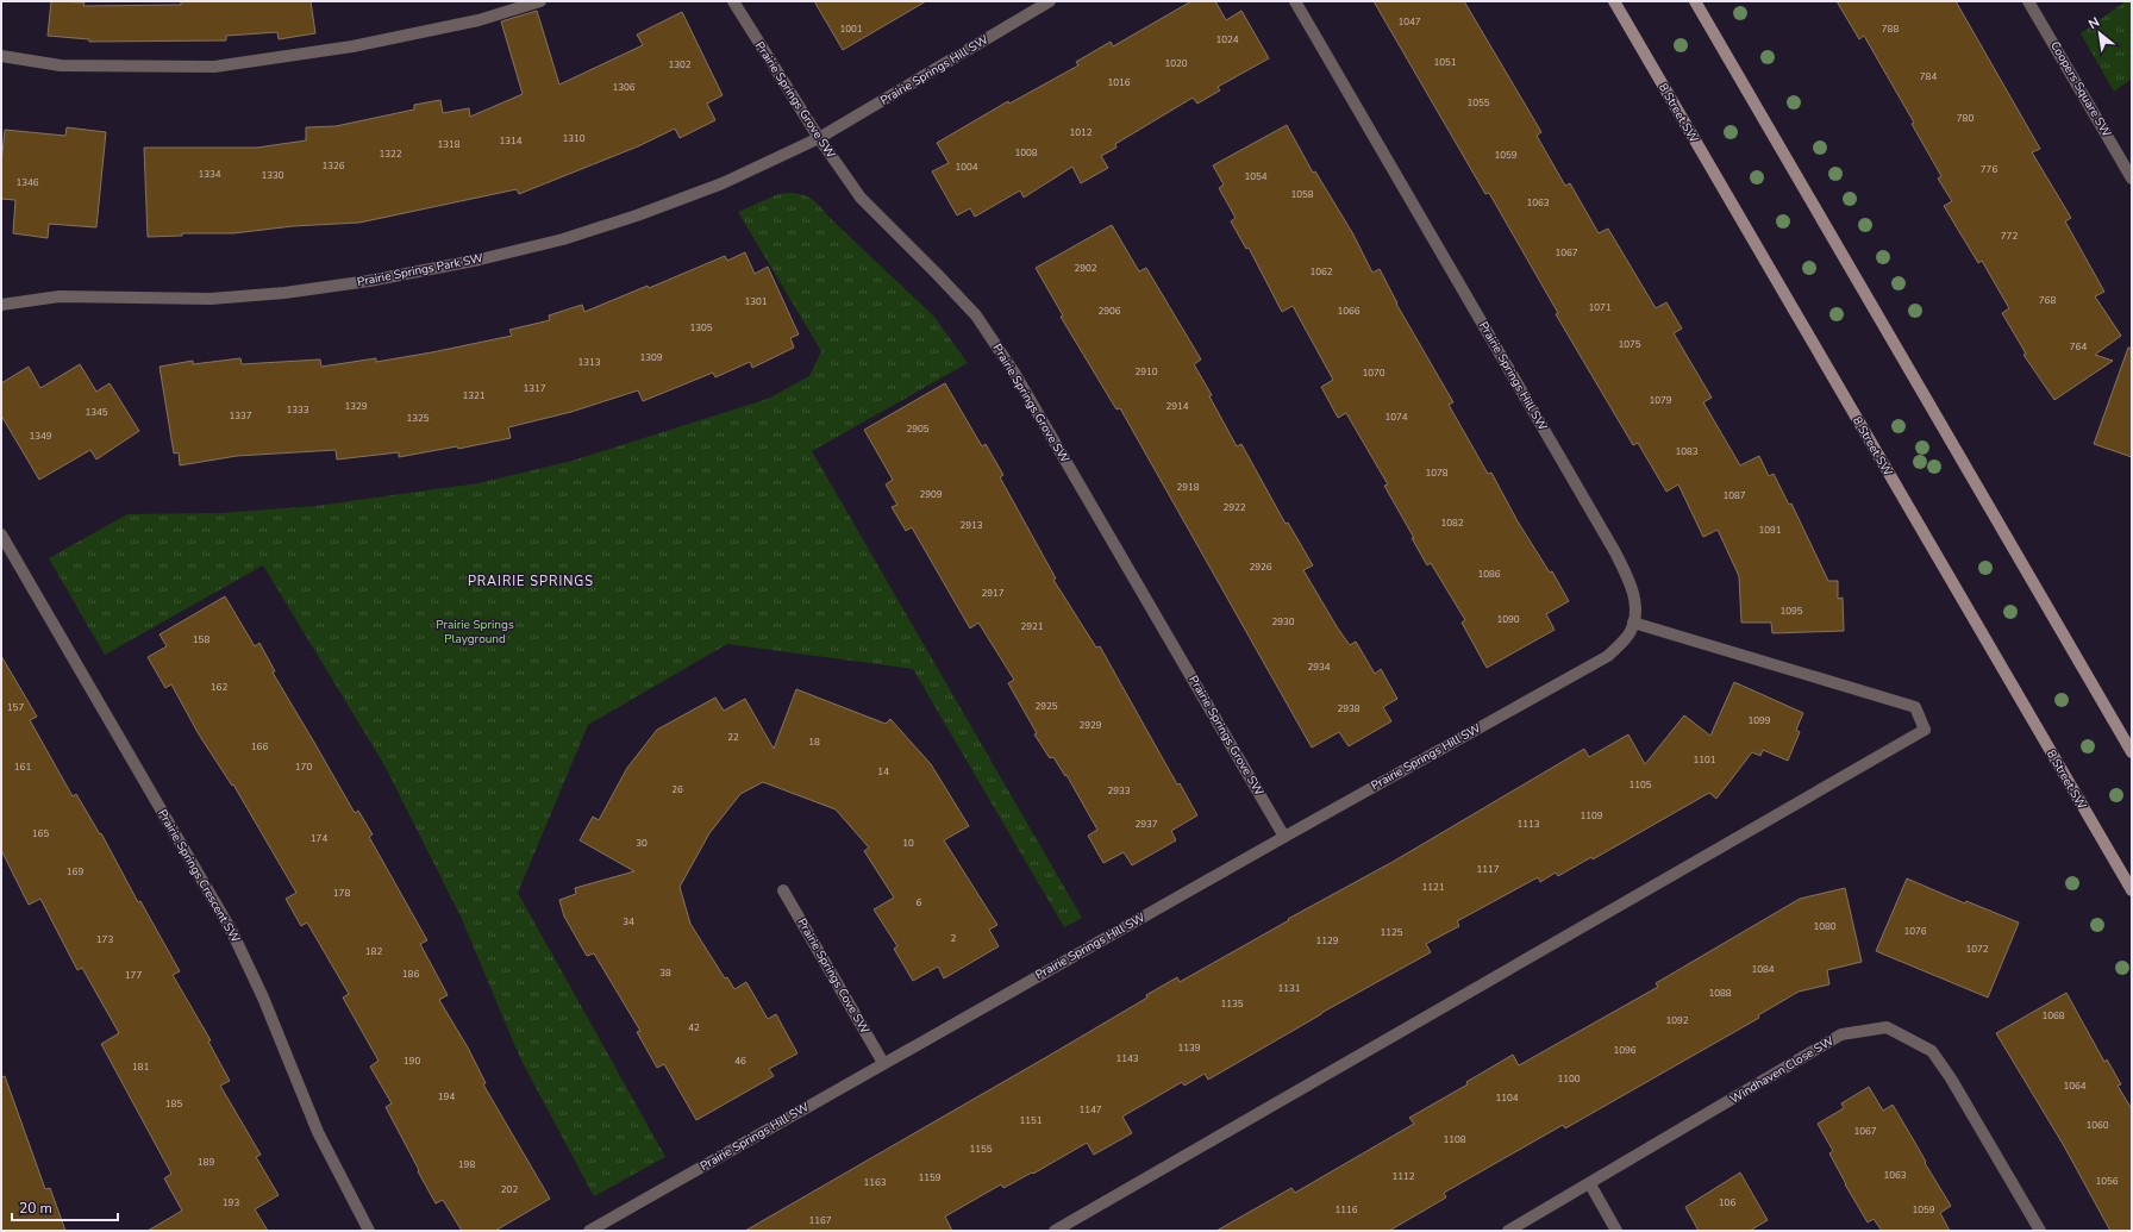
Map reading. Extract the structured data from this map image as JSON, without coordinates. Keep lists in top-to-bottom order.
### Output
{
  "streets": {
    "main road": ["8 Street SW"],
    "street": [
      "Prairie Springs Hill SW",
      "Coopers Square SW",
      "Prairie Springs Grove SW",
      "Prairie Springs Park SW",
      "Prairie Springs Crescent SW",
      "Prairie Springs Cove SW",
      "Windhaven Close SW"
    ]
  },
  "crossings": [
    ["Prairie Springs Hill SW", "Prairie Springs Grove SW"],
    ["Prairie Springs Hill SW", "Prairie Springs Park SW"],
    ["Prairie Springs Hill SW", "Prairie Springs Cove SW"],
    ["Prairie Springs Grove SW", "Prairie Springs Park SW"]
  ],
  "districts": ["PRAIRIE SPRINGS"],
  "parks": ["Prairie Springs Playground"],
  "house_numbers": [
    "1047",
    "1001",
    "788",
    "1024",
    "1051",
    "1020",
    "1302",
    "784",
    "1016",
    "1306",
    "1055",
    "780",
    "1012",
    "1310",
    "1314",
    "1318",
    "1008",
    "1322",
    "1059",
    "1326",
    "1004",
    "776",
    "1334",
    "1330",
    "1054",
    "1346",
    "1058",
    "1063",
    "772",
    "1067",
    "2902",
    "1062",
    "768",
    "1301",
    "1071",
    "2906",
    "1066",
    "1305",
    "1075",
    "764",
    "1309",
    "1313",
    "2910",
    "1070",
    "1317",
    "1321",
    "1079",
    "1329",
    "2914",
    "1333",
    "1345",
    "1337",
    "1074",
    "1325",
    "2905",
    "1349",
    "1083",
    "1078",
    "2918",
    "2909",
    "1087",
    "2922",
    "1082",
    "2913",
    "1091",
    "2926",
    "1086",
    "2917",
    "1095",
    "1090",
    "2930",
    "2921",
    "158",
    "2934",
    "162",
    "2925",
    "157",
    "2938",
    "1099",
    "2929",
    "22",
    "18",
    "166",
    "1101",
    "161",
    "170",
    "14",
    "1105",
    "26",
    "2933",
    "1109",
    "2937",
    "1113",
    "165",
    "174",
    "30",
    "10",
    "1117",
    "169",
    "1121",
    "178",
    "6",
    "34",
    "1080",
    "1076",
    "1125",
    "2",
    "173",
    "1129",
    "1072",
    "182",
    "1084",
    "38",
    "186",
    "177",
    "1131",
    "1088",
    "1135",
    "1068",
    "1092",
    "42",
    "1139",
    "1096",
    "1143",
    "190",
    "46",
    "181",
    "1100",
    "1064",
    "194",
    "1104",
    "185",
    "1147",
    "1151",
    "1060",
    "1067",
    "1108",
    "1155",
    "189",
    "198",
    "1063",
    "1112",
    "1159",
    "1056",
    "1163",
    "202",
    "193",
    "106",
    "1116",
    "1059",
    "1167"
  ],
  "scale_bar": "20 m",
  "north": "top left"
}
